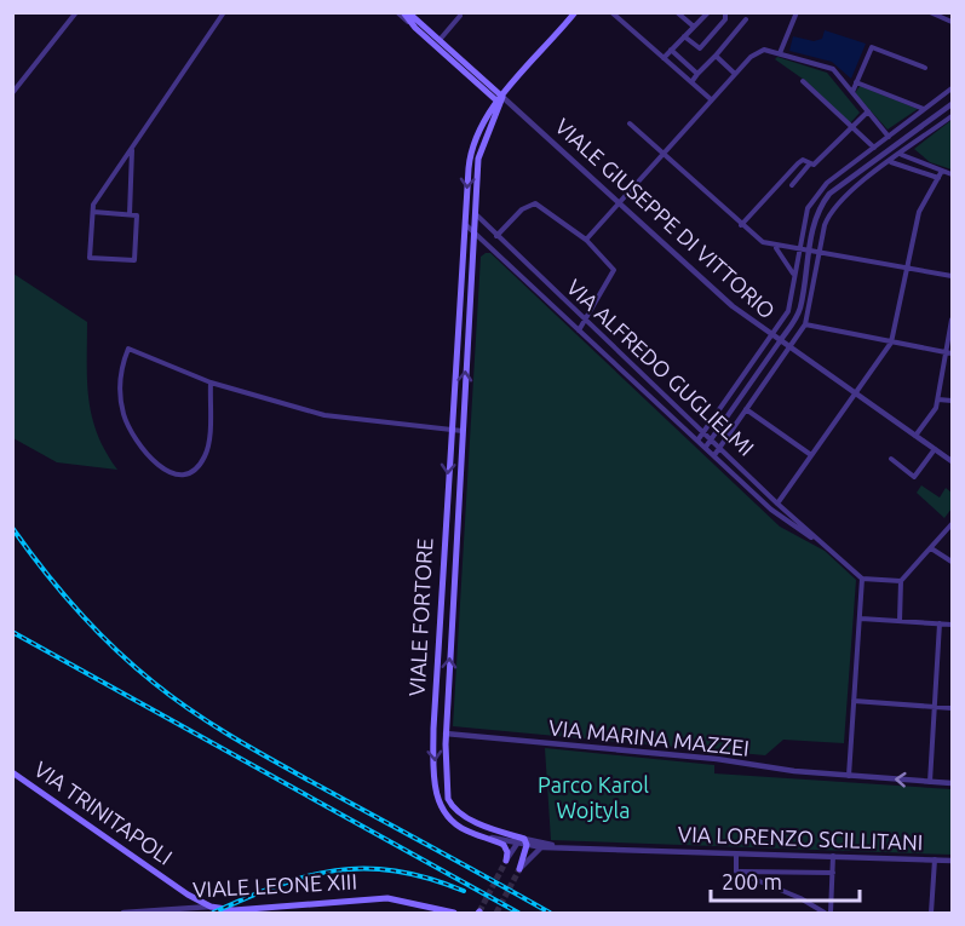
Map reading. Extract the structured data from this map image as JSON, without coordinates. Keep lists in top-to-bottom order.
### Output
{
  "streets": {
    "main road": ["VIALE FORTORE", "VIA TRINITAPOLI", "VIALE LEONE XIII"],
    "street": [
      "VIALE GIUSEPPE DI VITTORIO",
      "VIA ALFREDO GUGLIELMI",
      "VIA MARINA MAZZEI",
      "VIA LORENZO SCILLITANI"
    ]
  },
  "crossings": [
    ["VIALE GIUSEPPE DI VITTORIO", "VIALE FORTORE"],
    ["VIA ALFREDO GUGLIELMI", "VIALE FORTORE"],
    ["VIALE FORTORE", "VIA MARINA MAZZEI"],
    ["VIA TRINITAPOLI", "VIALE LEONE XIII"]
  ],
  "parks": ["Parco Karol Wojtyla"],
  "scale_bar": "200 m"
}
